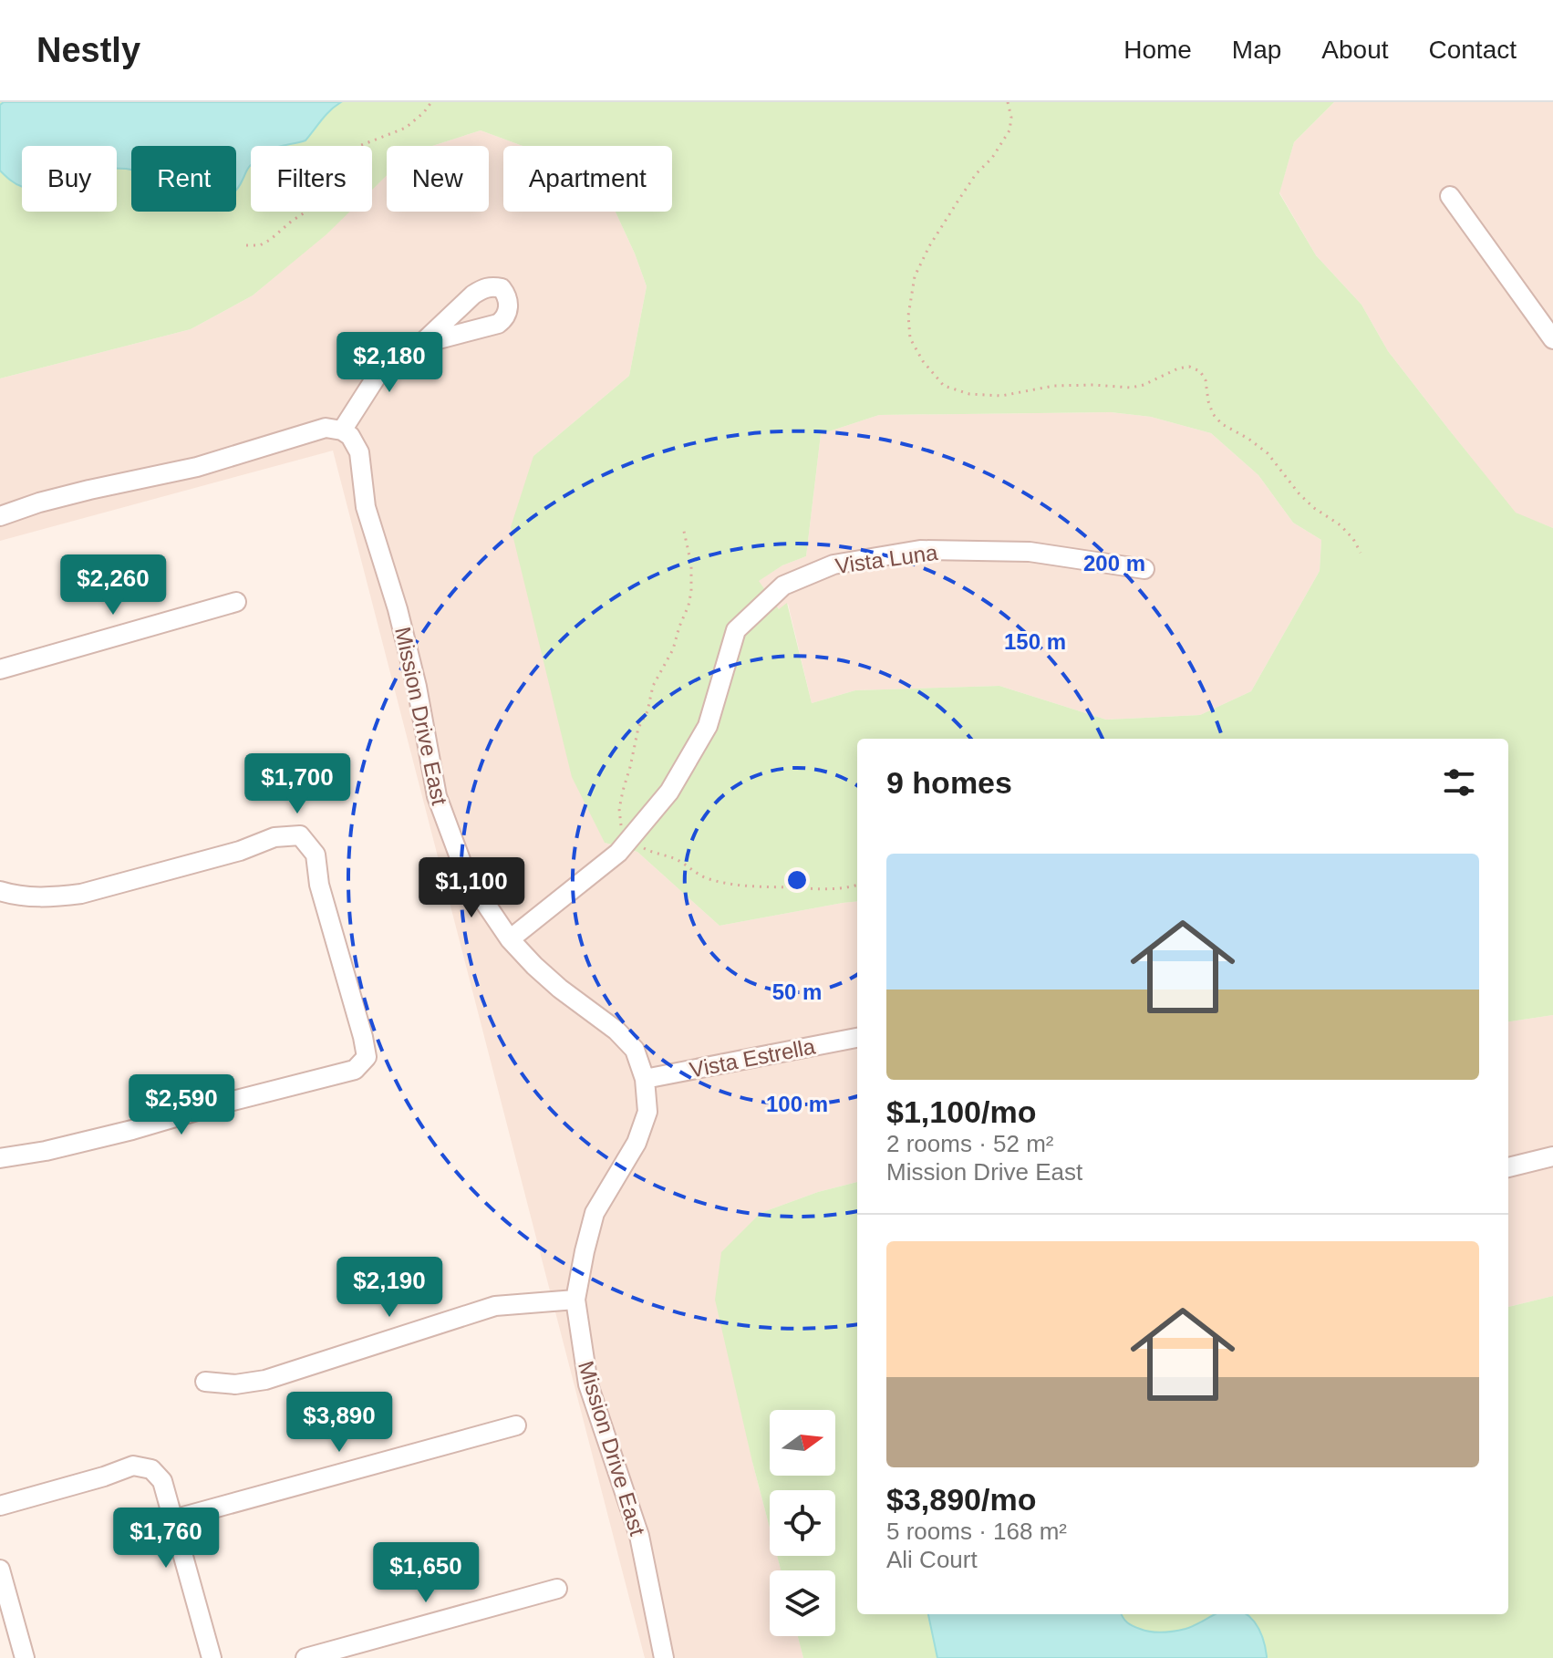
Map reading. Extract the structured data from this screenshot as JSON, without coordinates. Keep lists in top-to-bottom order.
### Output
{
  "streets": {
    "street": ["Vista Luna", "Mission Drive East", "Vista Estrella"]
  },
  "crossings": [
    ["Vista Luna", "Mission Drive East"],
    ["Mission Drive East", "Vista Estrella"]
  ],
  "north": "right",
  "page": {
    "header": "Nestly",
    "nav": [
      "Home",
      "Map",
      "About",
      "Contact"
    ],
    "chip": [
      "Buy",
      "Rent",
      "Filters",
      "New",
      "Apartment"
    ],
    "price": [
      "$2,180",
      "$2,260",
      "$1,700",
      "$1,100",
      "$2,590",
      "$2,190",
      "$3,890",
      "$1,760",
      "$1,650"
    ],
    "heading": "9 homes",
    "list": [
      {
        "name": "$1,100/mo",
        "note": "2 rooms · 52 m² · Mission Drive East"
      },
      {
        "name": "$3,890/mo",
        "note": "5 rooms · 168 m² · Ali Court"
      }
    ]
  },
  "rings": [
    "200 m",
    "150 m",
    "50 m",
    "100 m"
  ]
}
